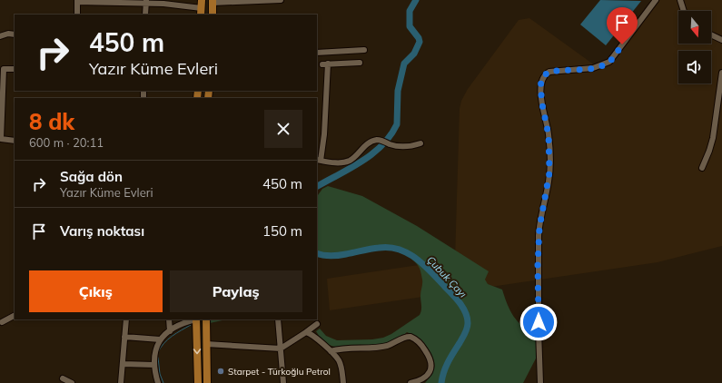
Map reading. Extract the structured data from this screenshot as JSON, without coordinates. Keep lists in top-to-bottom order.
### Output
{
  "water": ["Çubuk Çayı"],
  "places": ["Starpet - Türkoğlu Petrol"],
  "north": "bottom",
  "page": {
    "turn": ["450 m", "Yazır Küme Evleri"],
    "heading": ["8 dk", "600 m · 20:11"],
    "list": [
      {
        "name": "Sağa dön",
        "note": "Yazır Küme Evleri",
        "value": "450 m"
      },
      {
        "name": "Varış noktası",
        "value": "150 m"
      }
    ],
    "buttons": ["Çıkış", "Paylaş"]
  }
}
